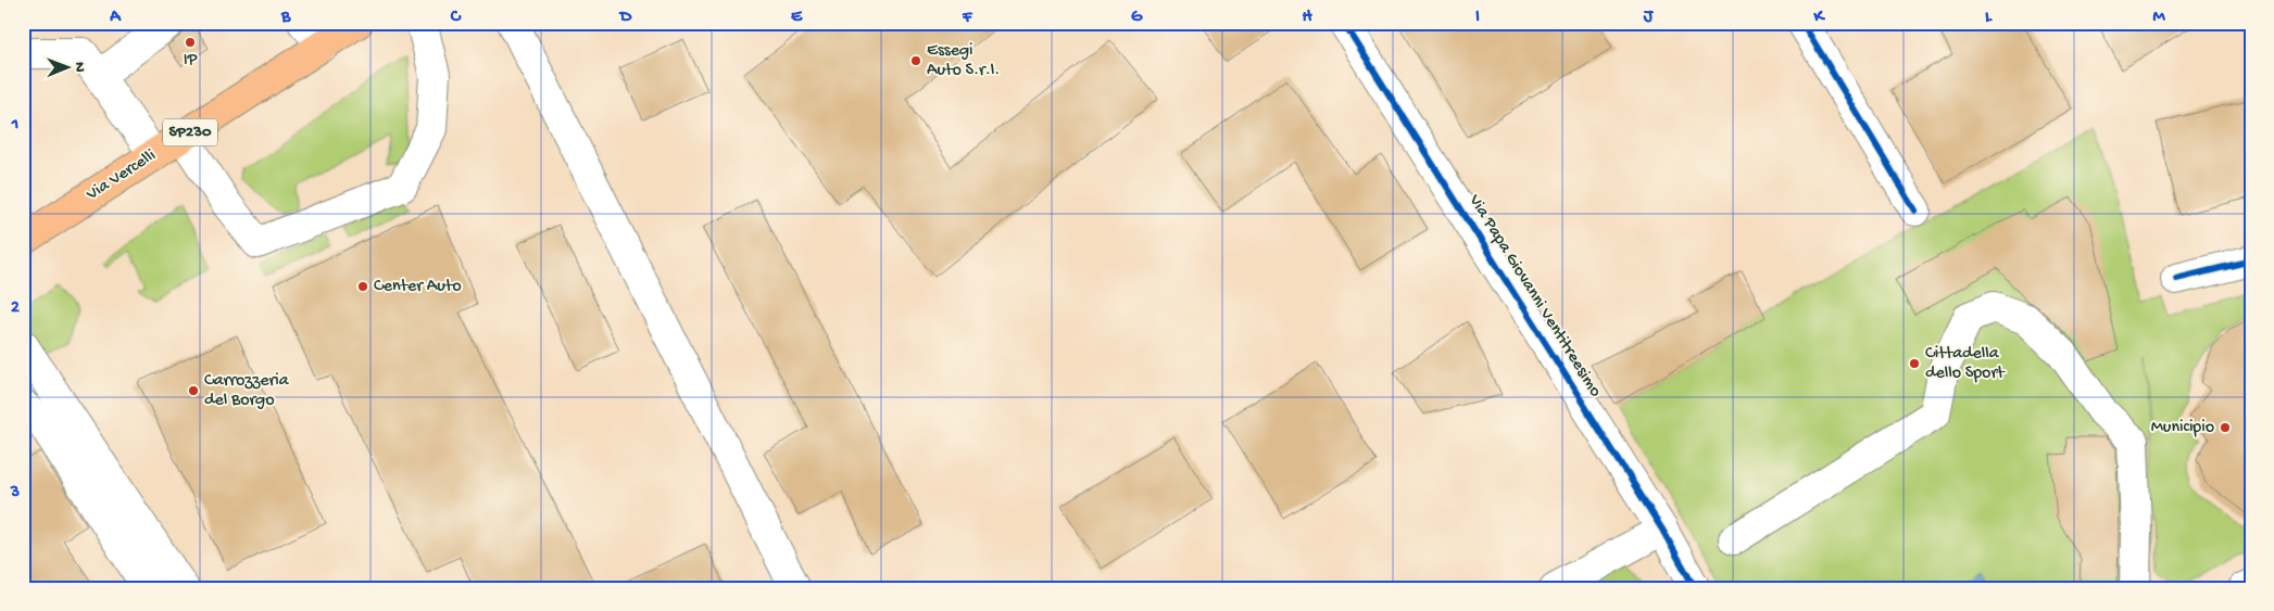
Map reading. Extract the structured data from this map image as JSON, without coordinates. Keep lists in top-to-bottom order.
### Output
{
  "streets": {
    "main road": ["SP230", "Via Vercelli"],
    "street": ["Via Papa Giovanni Ventitreesimo"]
  },
  "places": [
    "IP",
    "Essegi Auto S.r.l.",
    "Center Auto",
    "Cittadella dello Sport",
    "Carrozzeria del Borgo",
    "Municipio"
  ],
  "north": "right",
  "grid": {
    "columns": [
      "A",
      "B",
      "C",
      "D",
      "E",
      "F",
      "G",
      "H",
      "I",
      "J",
      "K",
      "L",
      "M"
    ],
    "rows": ["1", "2", "3"]
  }
}
